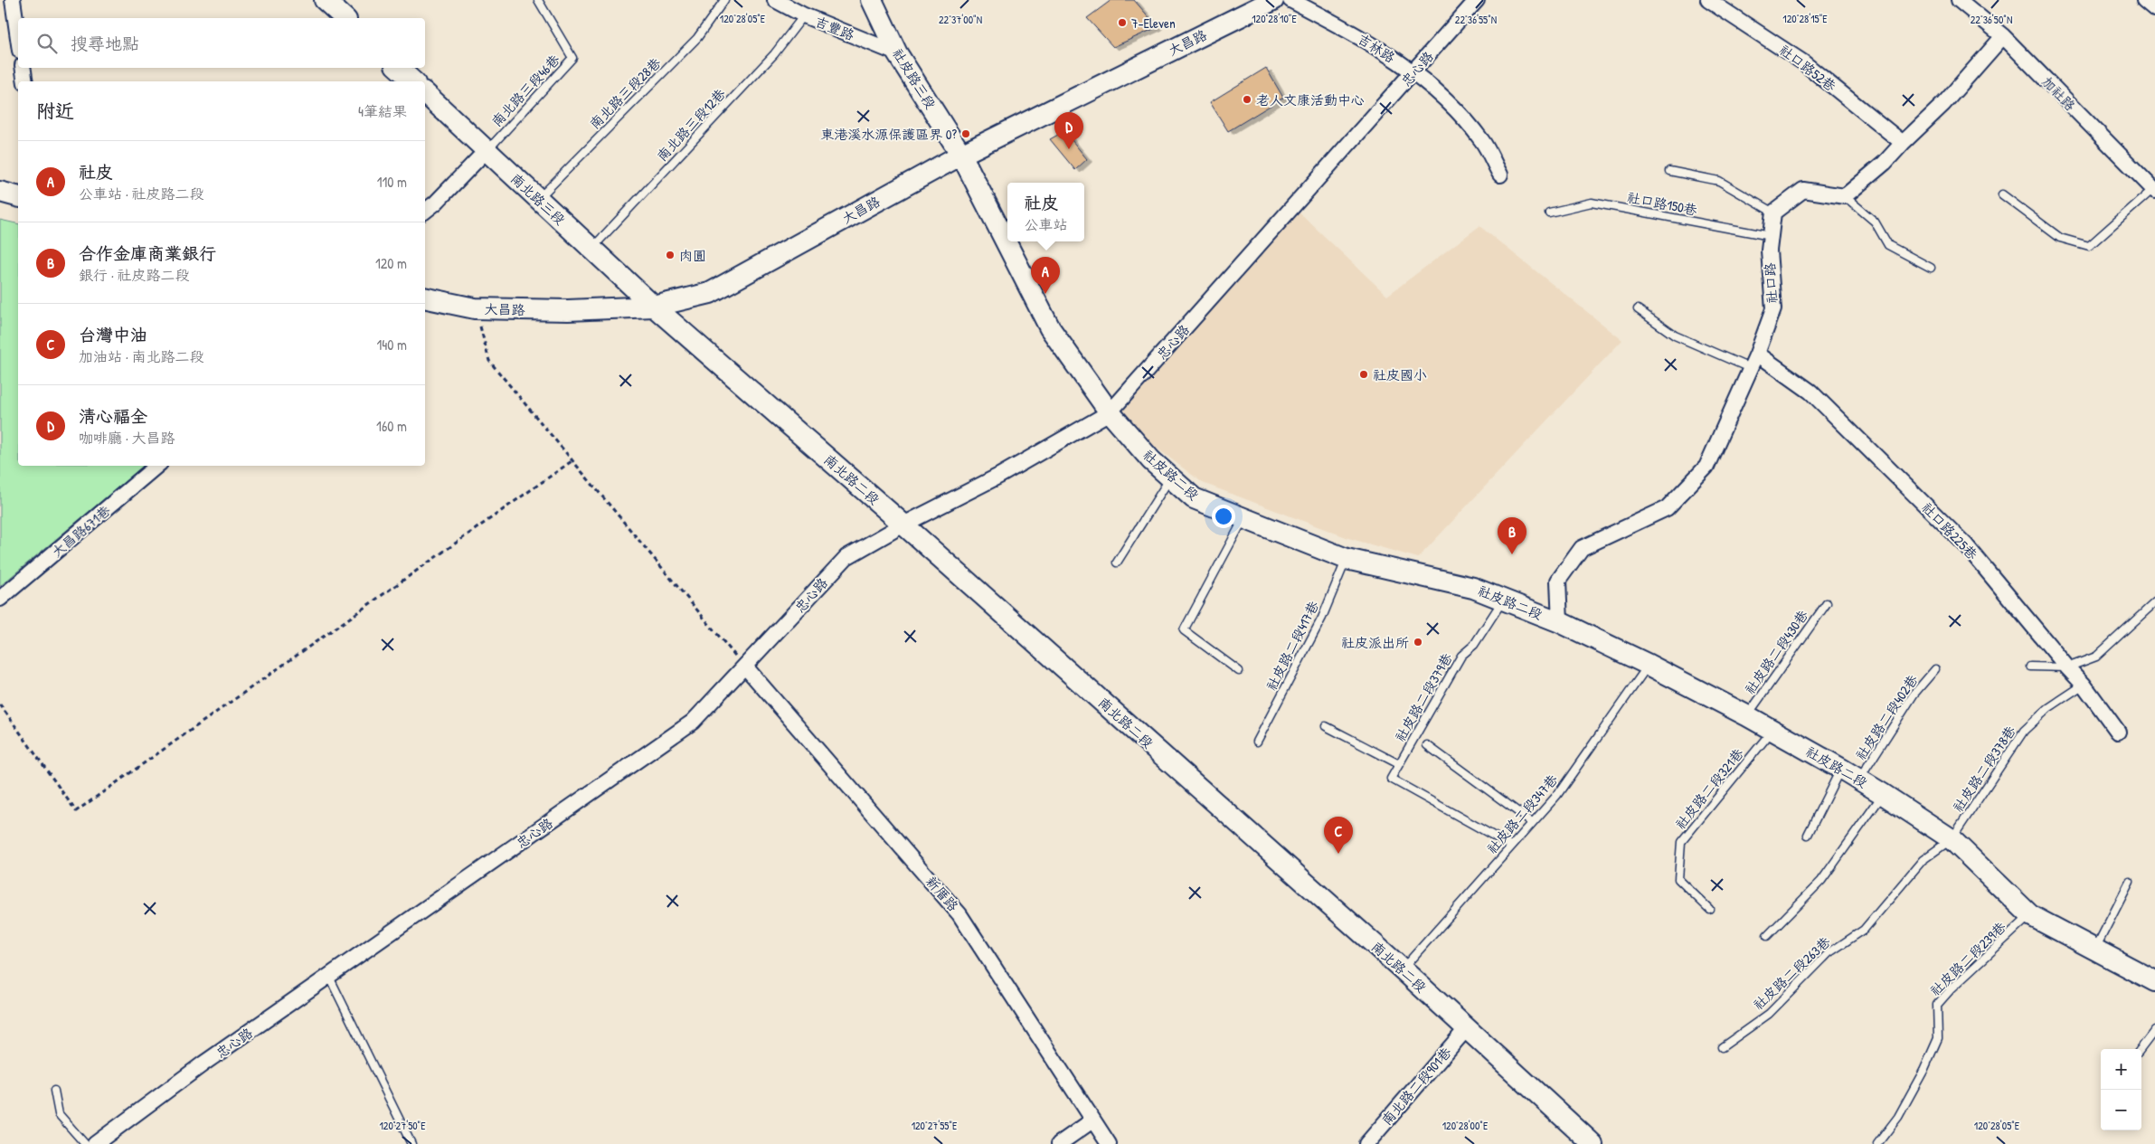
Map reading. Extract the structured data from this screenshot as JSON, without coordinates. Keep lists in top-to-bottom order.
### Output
{
  "streets": {
    "street": [
      "吉豐路",
      "大昌路",
      "吉林路",
      "社口路52巷",
      "忠心路",
      "社皮路三段",
      "加社路",
      "南北路三段",
      "社口路",
      "社皮路二段",
      "南北路二段",
      "大昌路671巷",
      "社口路225巷",
      "新厝路",
      "南北路二段901巷"
    ],
    "lane": [
      "南北路三段46巷",
      "南北路三段28巷",
      "南北路三段12巷",
      "社口路150巷",
      "社皮路二段417巷",
      "社皮路二段430巷",
      "社皮路二段379巷",
      "社皮路二段402巷",
      "社皮路二段378巷",
      "社皮路二段321巷",
      "社皮路二段347巷",
      "社皮路二段239巷",
      "社皮路二段263巷"
    ]
  },
  "crossings": [
    ["吉豐路", "社皮路三段"],
    ["吉豐路", "南北路三段12巷"],
    ["大昌路", "社皮路三段"],
    ["大昌路", "南北路三段"],
    ["大昌路", "社皮路二段"],
    ["大昌路", "南北路二段"],
    ["吉林路", "忠心路"],
    ["忠心路", "社皮路二段"],
    ["忠心路", "南北路二段"],
    ["忠心路", "新厝路"],
    ["社皮路三段", "社皮路二段"],
    ["南北路三段46巷", "南北路三段"],
    ["南北路三段28巷", "南北路三段"],
    ["南北路三段12巷", "南北路三段"],
    ["南北路三段", "南北路二段"],
    ["社口路150巷", "社口路"],
    ["社口路", "社皮路二段"],
    ["社口路", "社口路225巷"],
    ["社皮路二段", "社皮路二段417巷"],
    ["社皮路二段", "社皮路二段430巷"],
    ["社皮路二段", "社皮路二段379巷"],
    ["社皮路二段", "社皮路二段402巷"],
    ["社皮路二段", "社皮路二段378巷"],
    ["社皮路二段", "社皮路二段321巷"],
    ["社皮路二段", "社皮路二段347巷"],
    ["社皮路二段", "社皮路二段239巷"],
    ["社皮路二段", "社皮路二段263巷"],
    ["南北路二段", "社皮路二段347巷"],
    ["南北路二段", "南北路二段901巷"],
    ["社口路225巷", "社皮路二段378巷"],
    ["社皮路二段379巷", "社皮路二段347巷"],
    ["社皮路二段378巷", "社皮路二段263巷"]
  ],
  "places": [
    "7-Eleven",
    "老人文康活動中心",
    "東港溪水源保護區界 0?",
    "肉圓",
    "社皮國小",
    "社皮派出所"
  ],
  "page": {
    "search": "搜尋地點",
    "heading": ["附近", "4筆結果"],
    "pins": [
      "D",
      "A",
      "B",
      "C"
    ],
    "list": [
      {
        "mark": "A",
        "name": "社皮",
        "note": "公車站 · 社皮路二段",
        "value": "110 m"
      },
      {
        "mark": "B",
        "name": "合作金庫商業銀行",
        "note": "銀行 · 社皮路二段",
        "value": "120 m"
      },
      {
        "mark": "C",
        "name": "台灣中油",
        "note": "加油站 · 南北路二段",
        "value": "140 m"
      },
      {
        "mark": "D",
        "name": "清心福全",
        "note": "咖啡廳 · 大昌路",
        "value": "160 m"
      }
    ],
    "popup": ["社皮", "公車站"],
    "map_buttons": ["+", "−"]
  },
  "coordinates": [
    "120°28'05\"E",
    "120°28'10\"E",
    "120°28'15\"E",
    "22°37'00\"N",
    "22°36'55\"N",
    "22°36'50\"N",
    "120°27'50\"E",
    "120°27'55\"E",
    "120°28'00\"E"
  ]
}
